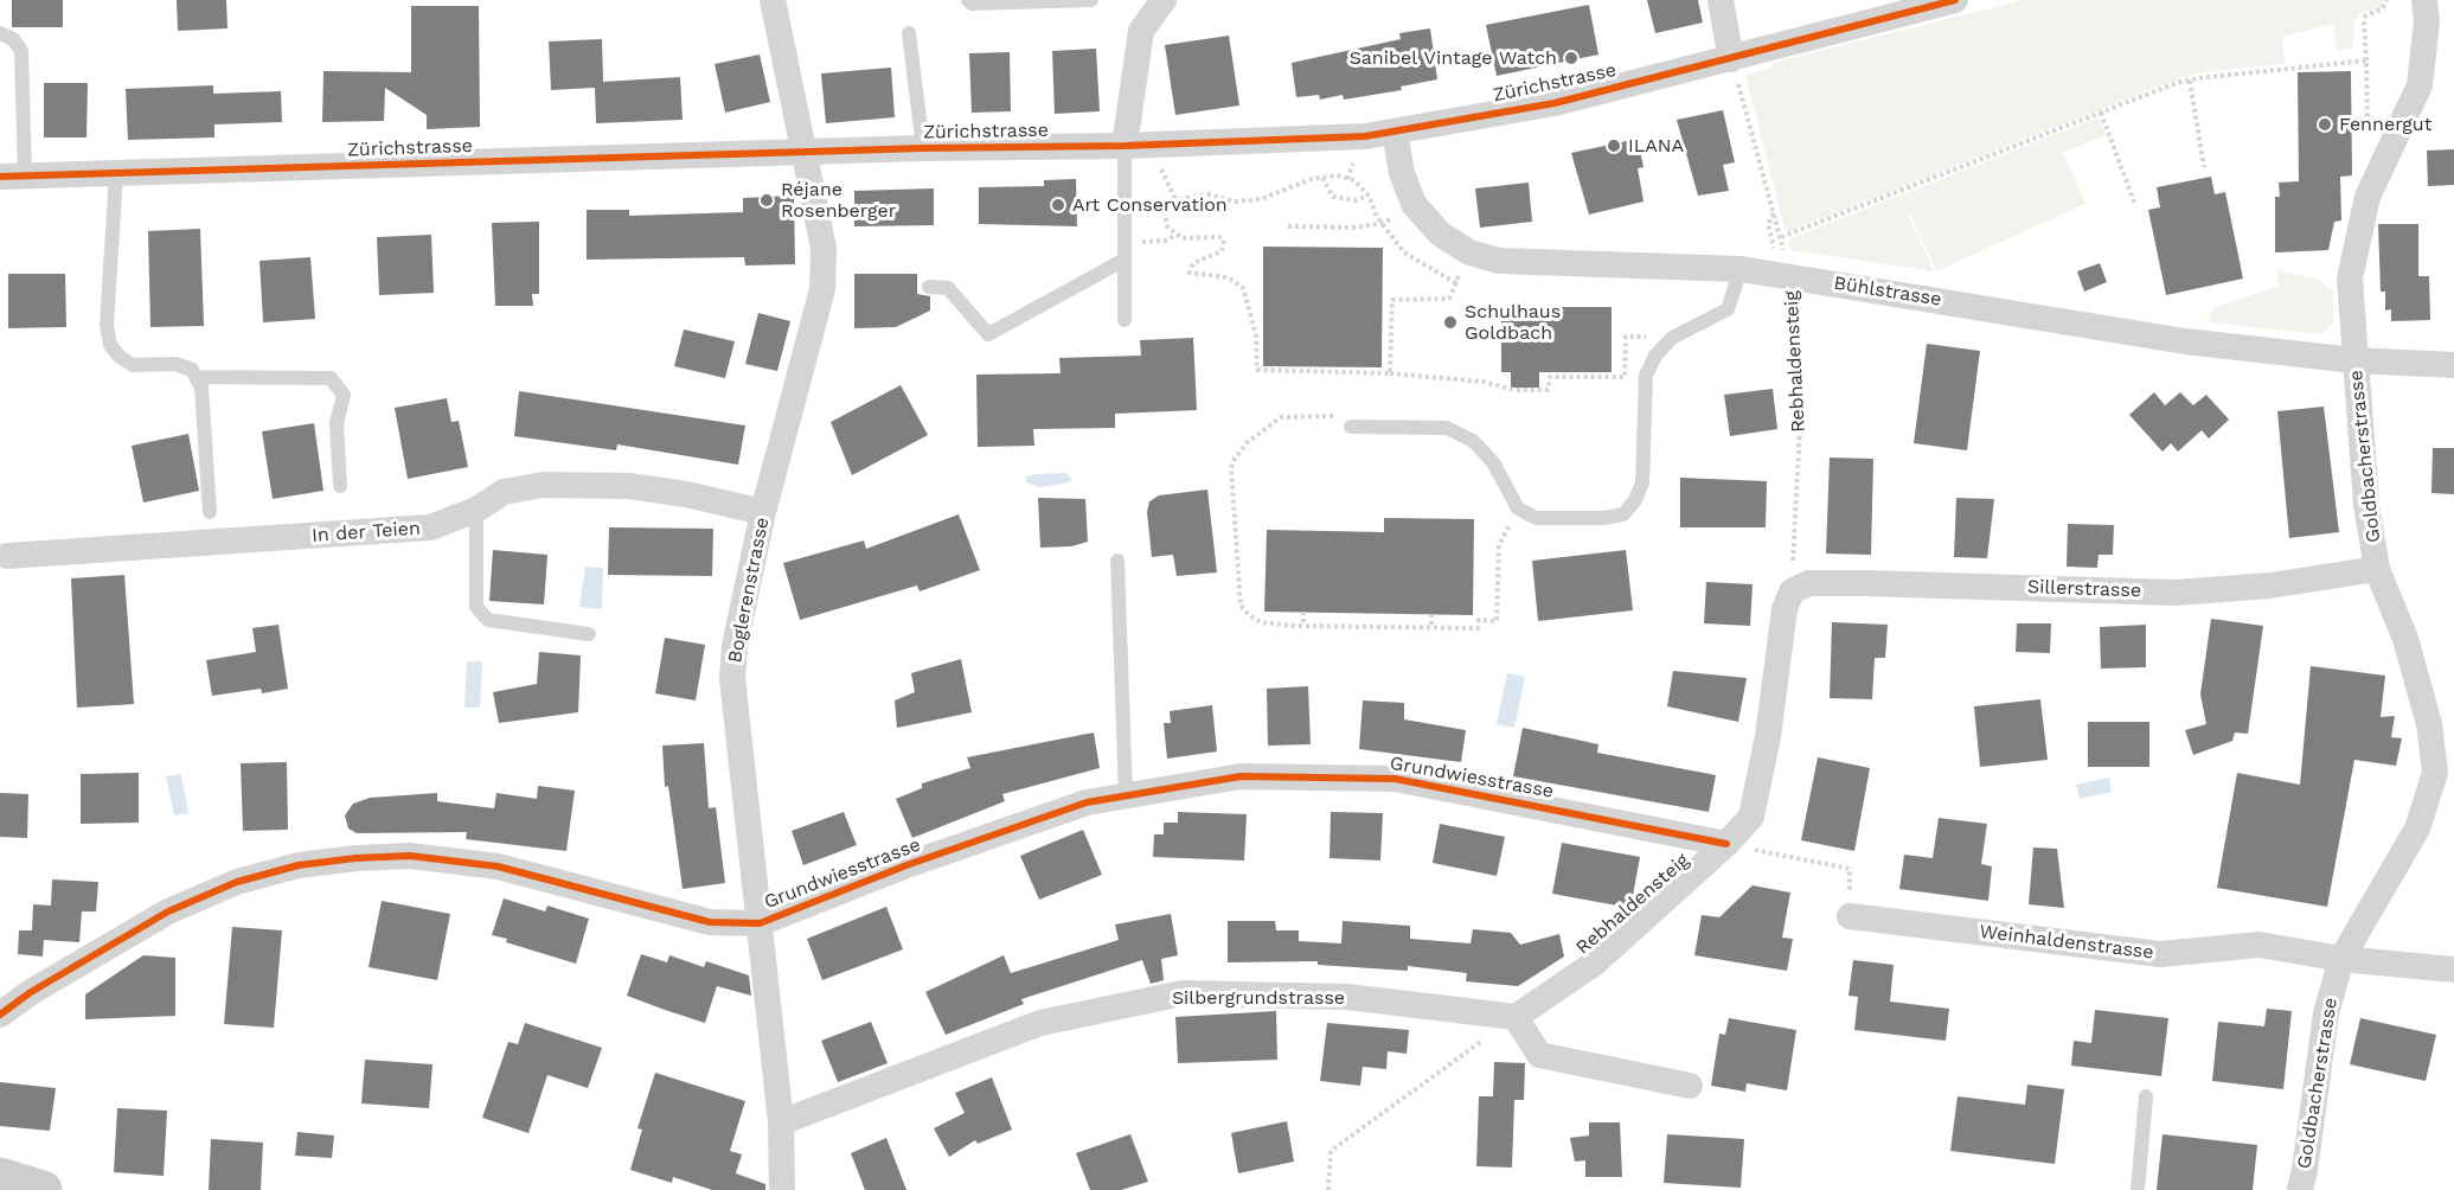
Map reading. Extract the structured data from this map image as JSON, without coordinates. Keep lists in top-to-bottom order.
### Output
{
  "streets": {
    "street": [
      "Zürichstrasse",
      "Bühlstrasse",
      "Rebhaldensteig",
      "Goldbacherstrasse",
      "In der Teien",
      "Sillerstrasse",
      "Boglerenstrasse",
      "Grundwiesstrasse",
      "Weinhaldenstrasse",
      "Silbergrundstrasse"
    ]
  },
  "crossings": [
    ["Zürichstrasse", "Bühlstrasse"],
    ["Zürichstrasse", "Rebhaldensteig"],
    ["Zürichstrasse", "Boglerenstrasse"],
    ["Bühlstrasse", "Rebhaldensteig"],
    ["Bühlstrasse", "Goldbacherstrasse"],
    ["Rebhaldensteig", "Sillerstrasse"],
    ["Rebhaldensteig", "Grundwiesstrasse"],
    ["Rebhaldensteig", "Silbergrundstrasse"],
    ["Goldbacherstrasse", "Sillerstrasse"],
    ["Goldbacherstrasse", "Weinhaldenstrasse"],
    ["In der Teien", "Boglerenstrasse"],
    ["Boglerenstrasse", "Grundwiesstrasse"],
    ["Boglerenstrasse", "Silbergrundstrasse"]
  ],
  "places": [
    "Sanibel Vintage Watch",
    "Fennergut",
    "ILANA",
    "Réjane Rosenberger",
    "Art Conservation",
    "Schulhaus Goldbach"
  ]
}
